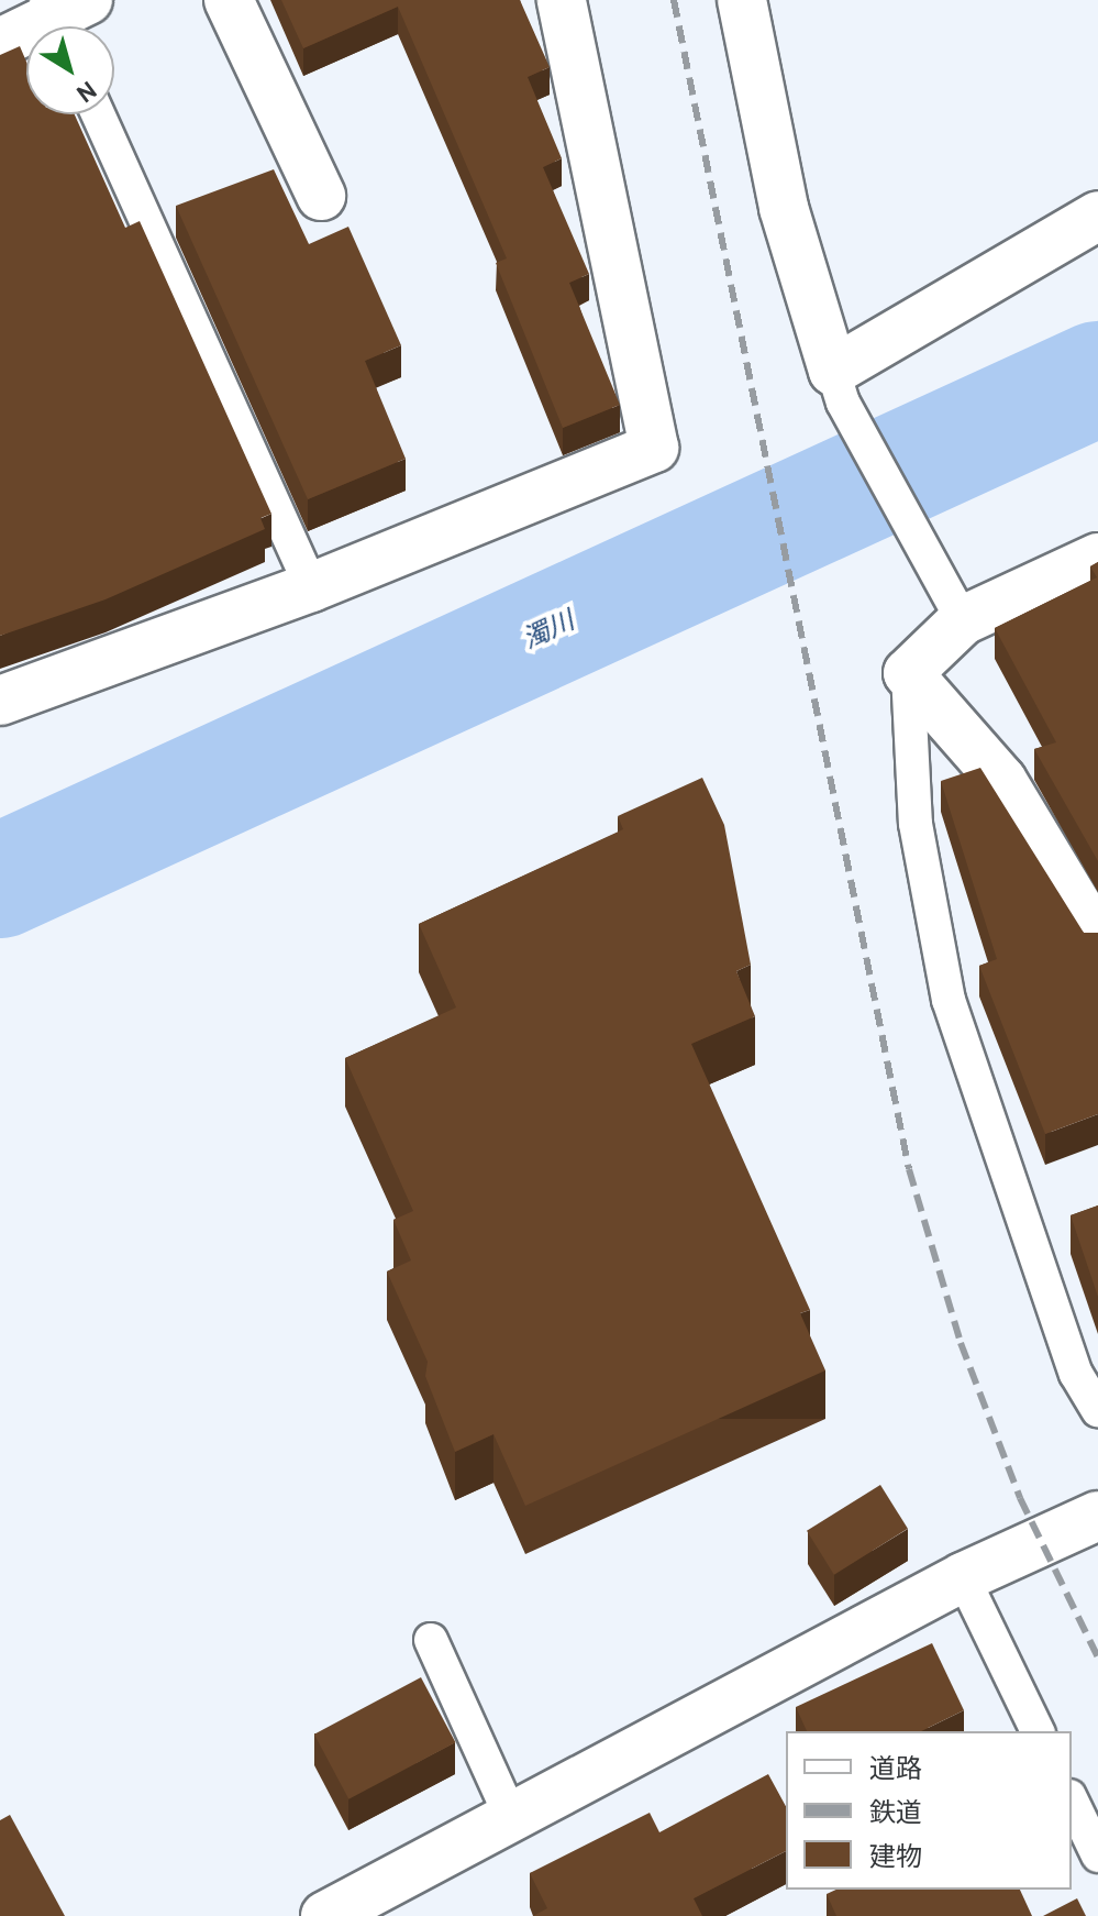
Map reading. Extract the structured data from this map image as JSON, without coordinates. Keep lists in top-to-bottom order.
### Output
{
  "water": ["濁川"],
  "legend": ["道路", "鉄道", "建物"],
  "north": "bottom right"
}
